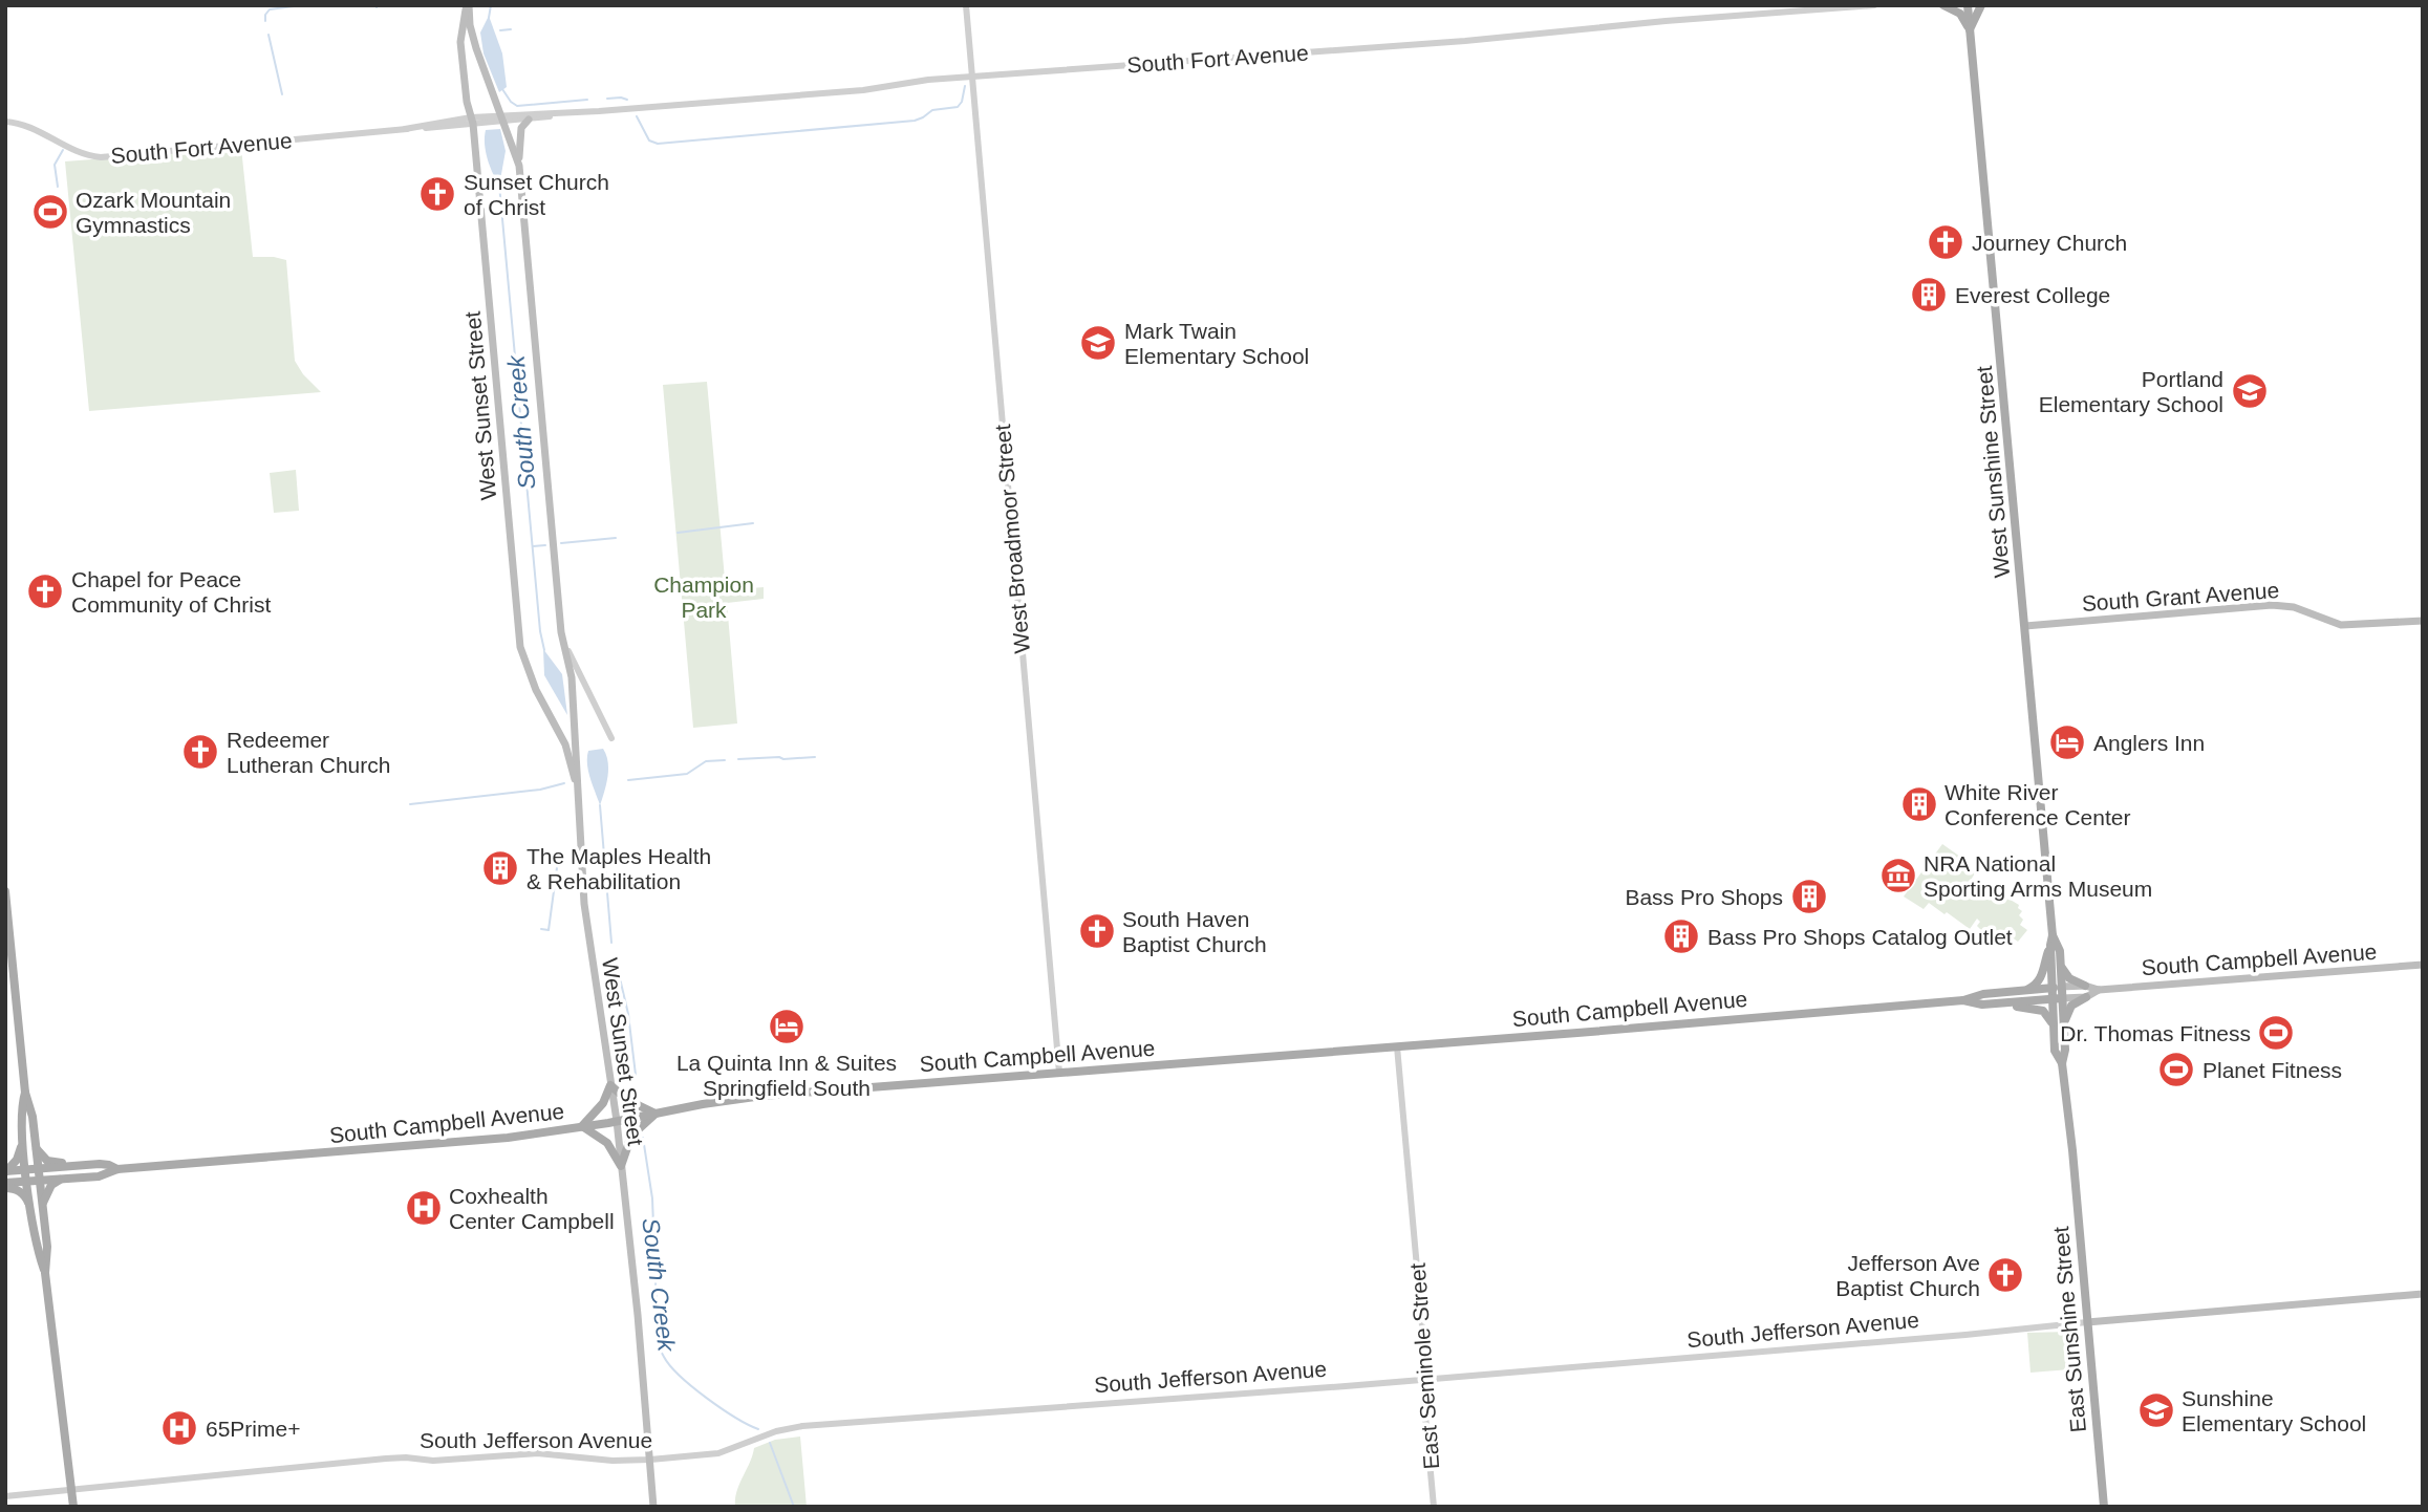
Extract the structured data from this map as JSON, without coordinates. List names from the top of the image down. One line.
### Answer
{"streets":{"main road":["West Sunset Street","West Sunshine Street","South Grant Avenue","South Campbell Avenue","South Jefferson Avenue","East Sunshine Street"],"street":["South Fort Avenue","West Broadmoor Street","East Seminole Street"]},"crossings":[["South Fort Avenue","West Sunset Street"],["South Fort Avenue","West Broadmoor Street"],["West Sunset Street","South Campbell Avenue"],["West Sunset Street","South Jefferson Avenue"],["West Sunshine Street","South Grant Avenue"],["West Sunshine Street","South Campbell Avenue"],["West Sunshine Street","East Sunshine Street"],["West Broadmoor Street","South Campbell Avenue"],["South Campbell Avenue","East Seminole Street"],["South Jefferson Avenue","East Sunshine Street"],["South Jefferson Avenue","East Seminole Street"]],"water":["South Creek"],"parks":["Champion Park"],"places":{"church":["Sunset Church of Christ","Journey Church","Chapel for Peace Community of Christ","Redeemer Lutheran Church","South Haven Baptist Church","Jefferson Ave Baptist Church"],"sports":["Ozark Mountain Gymnastics","Dr. Thomas Fitness","Planet Fitness"],"building":["Everest College","White River Conference Center","The Maples Health & Rehabilitation","Bass Pro Shops","Bass Pro Shops Catalog Outlet"],"school or university":["Mark Twain Elementary School","Portland Elementary School","Sunshine Elementary School"],"hotel":["Anglers Inn","La Quinta Inn & Suites Springfield South"],"museum":["NRA National Sporting Arms Museum"],"hospital":["Coxhealth Center Campbell","65Prime+"]}}
